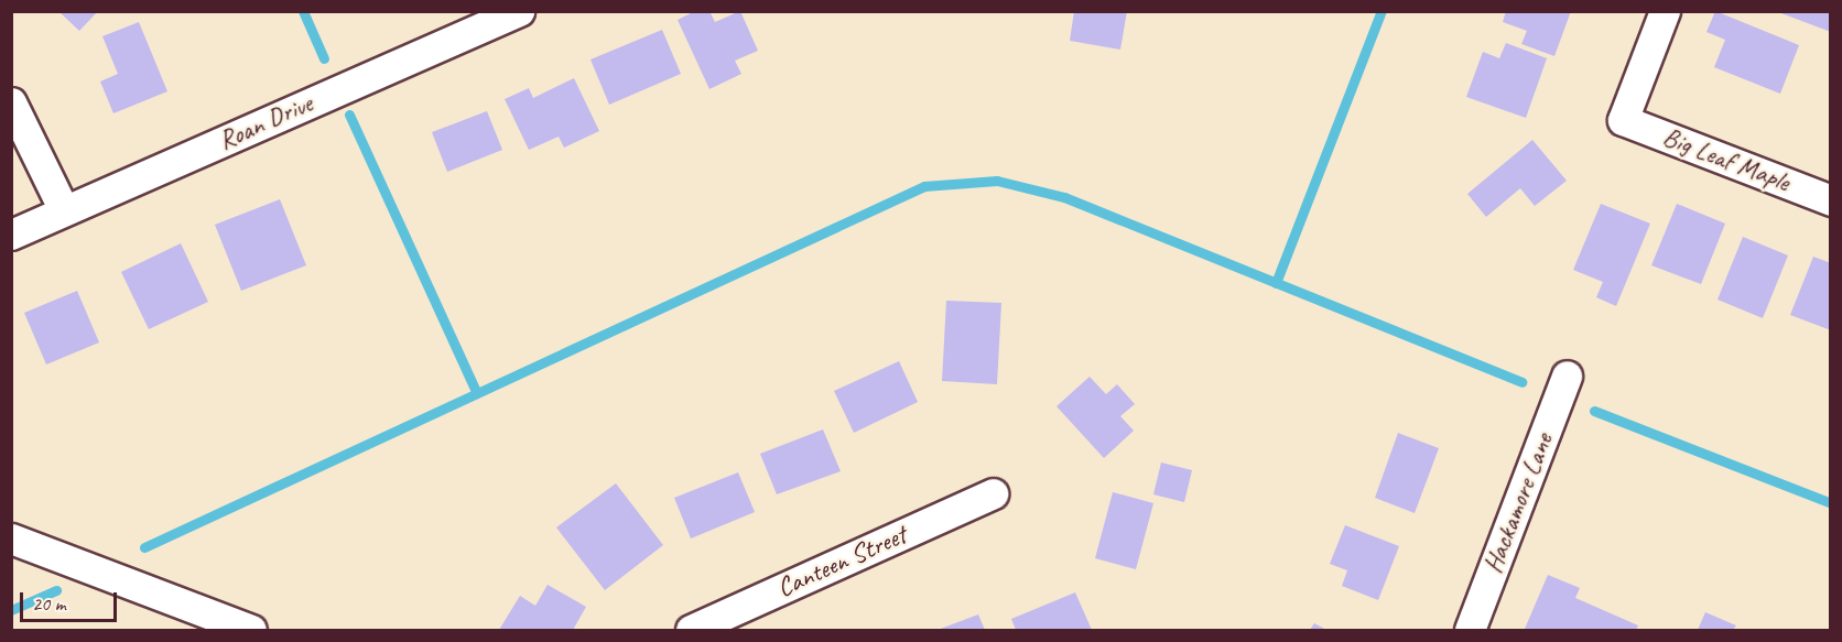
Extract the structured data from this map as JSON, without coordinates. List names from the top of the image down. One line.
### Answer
{"streets":{"street":["Roan Drive","Big Leaf Maple","Hackamore Lane","Canteen Street"]},"scale_bar":"20 m"}
